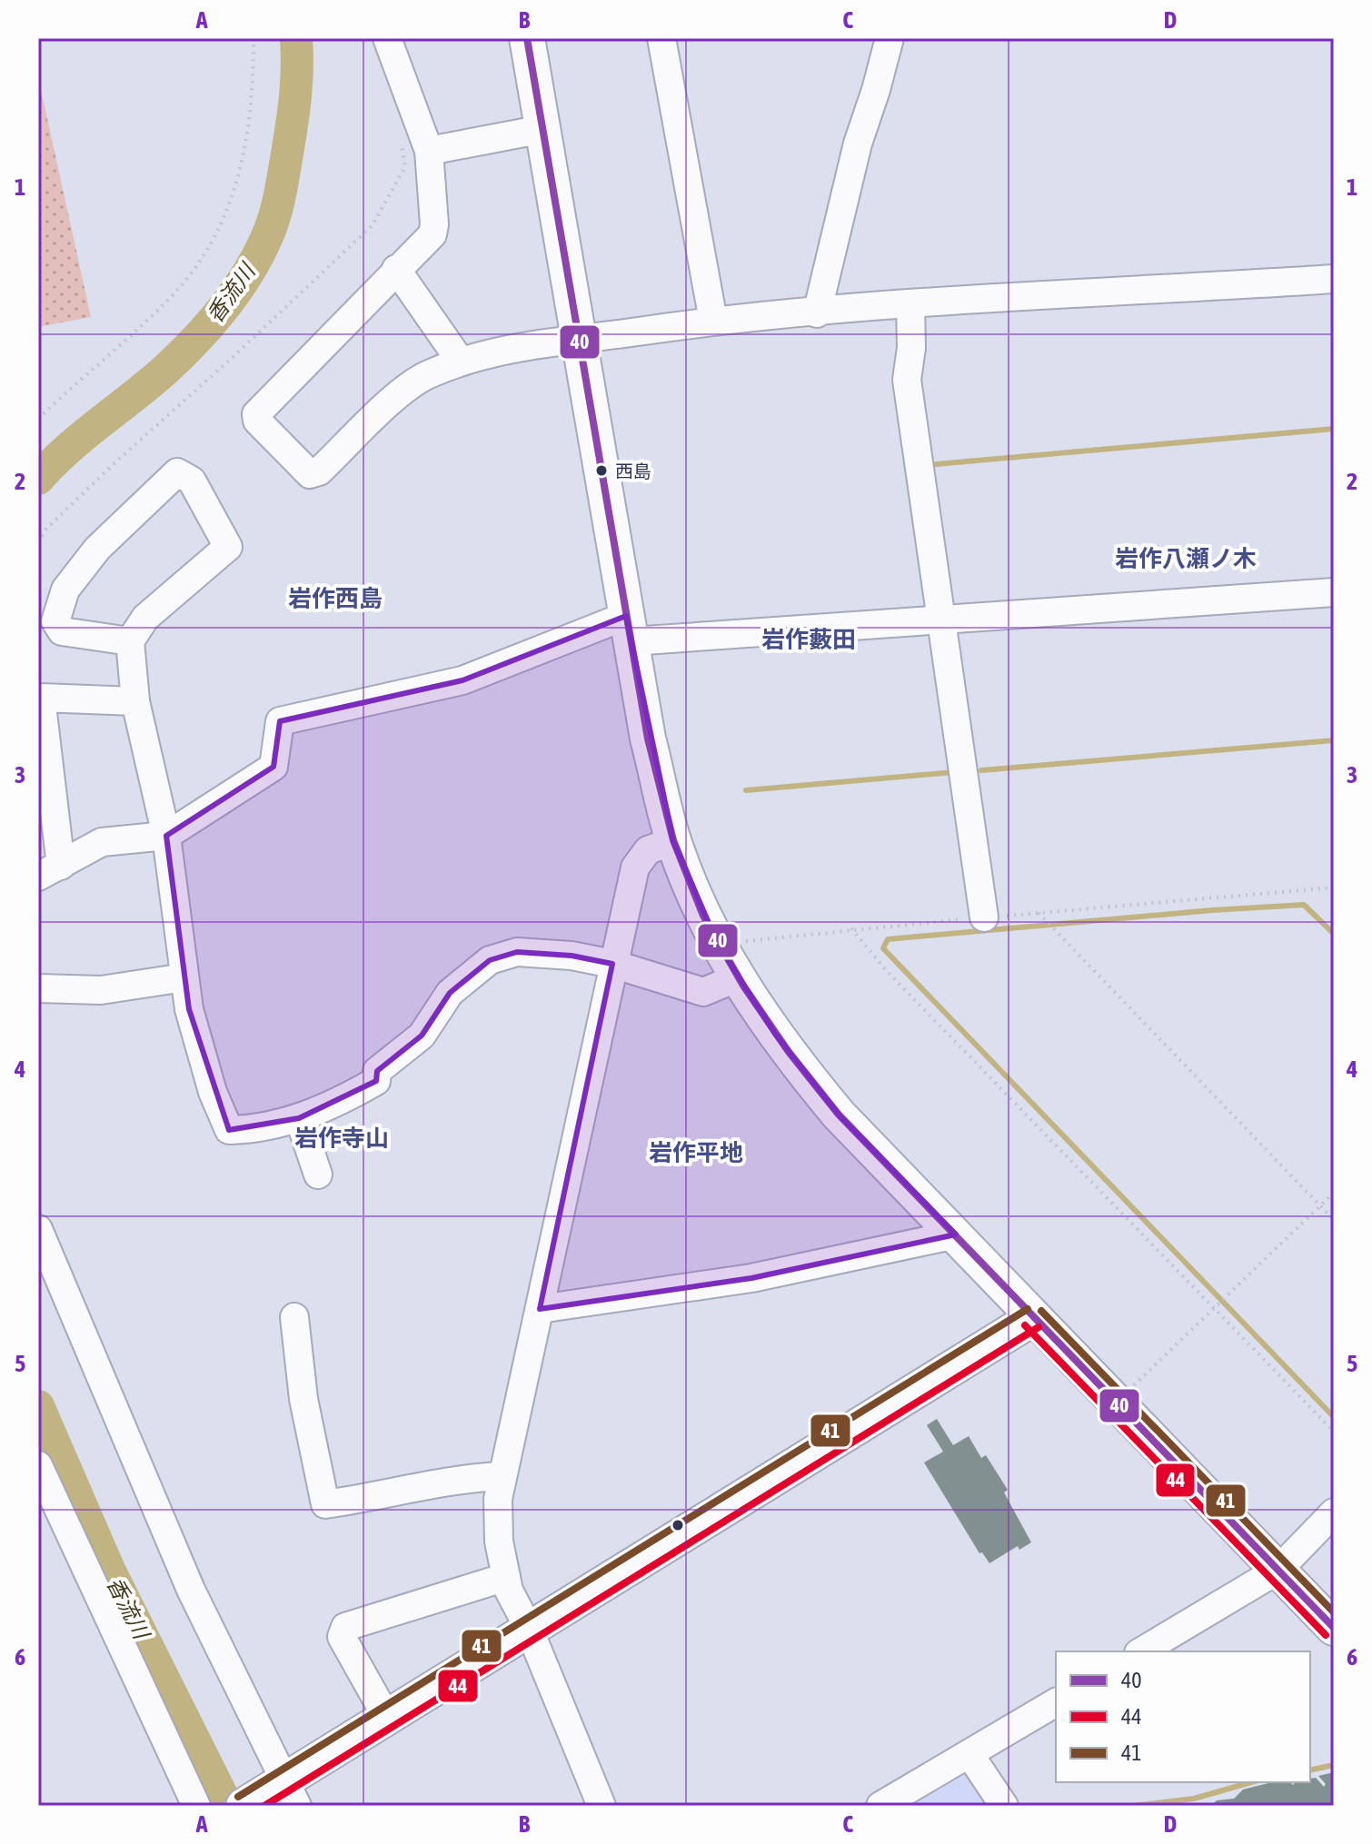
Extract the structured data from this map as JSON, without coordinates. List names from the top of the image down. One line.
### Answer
{"districts":["岩作八瀬ノ木","岩作西島","岩作藪田","岩作寺山","岩作平地"],"water":["香流川"],"places":["西島"],"lines":["transit line 40","transit line 41","transit line 44"],"legend":["40","44","41"],"grid":{"columns":["A","B","C","D"],"rows":["1","2","3","4","5","6"]}}
